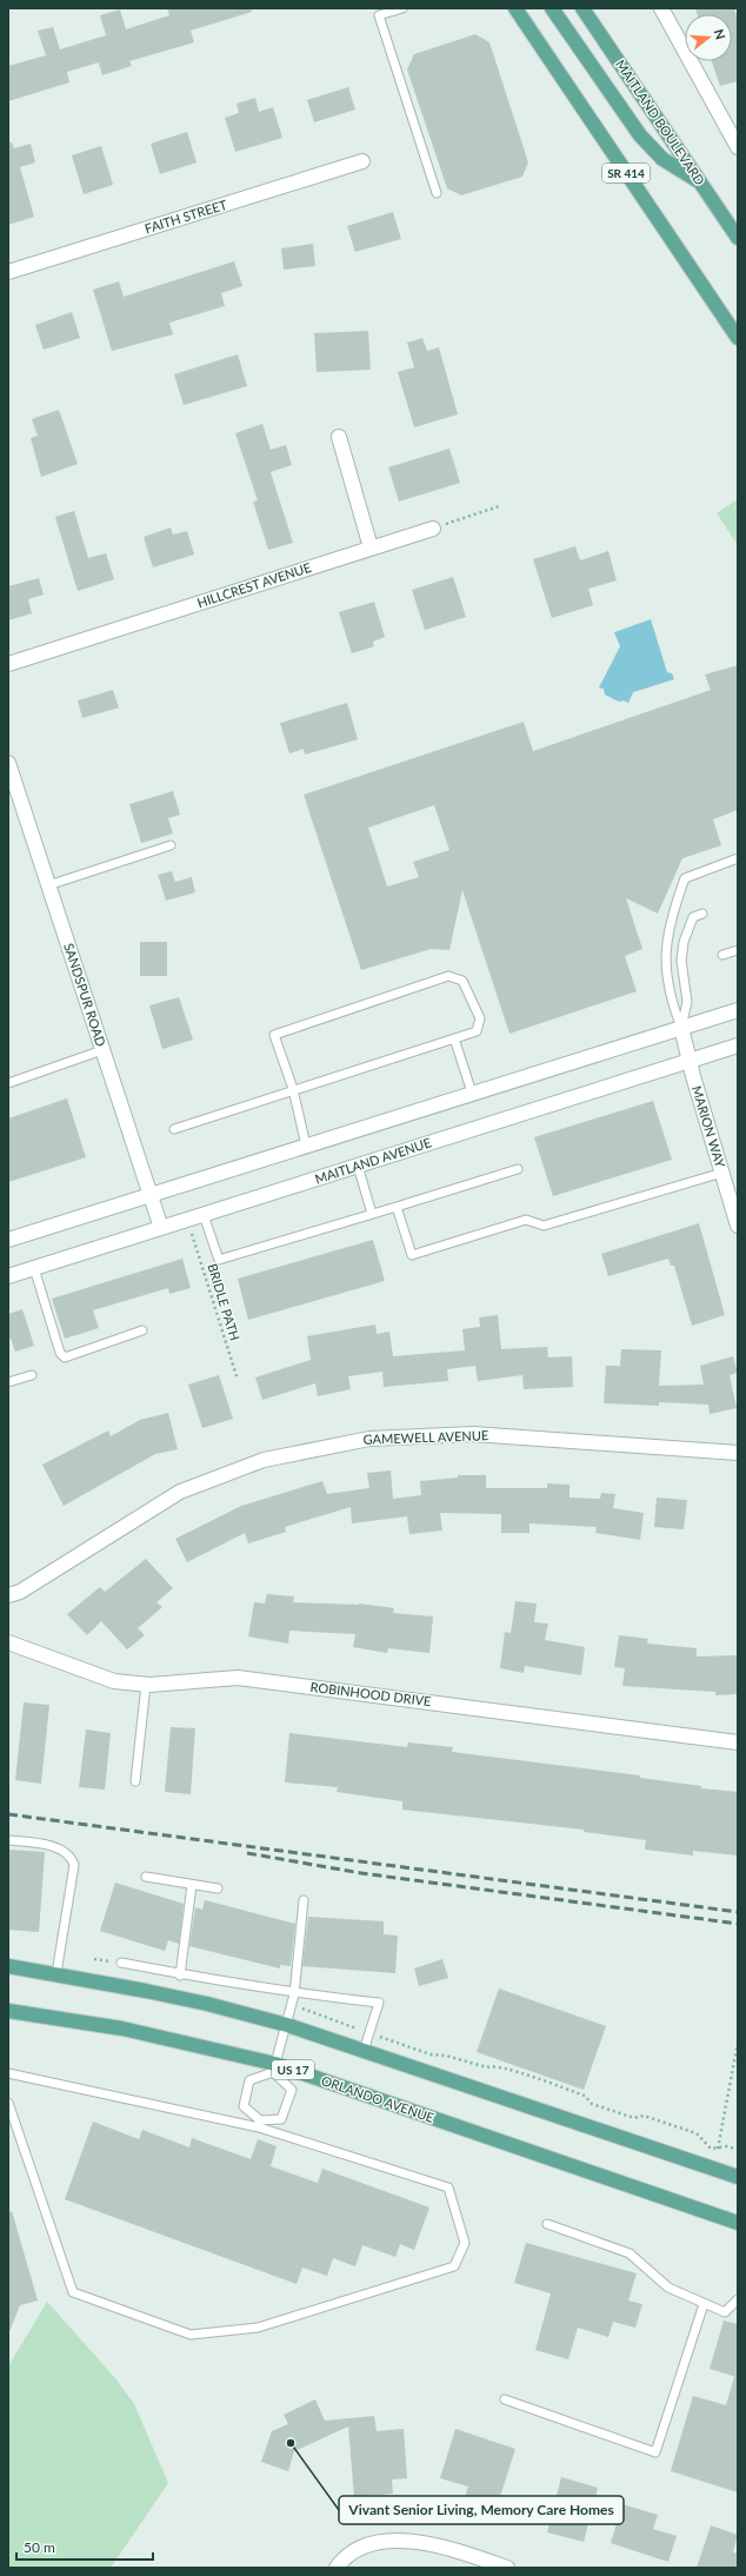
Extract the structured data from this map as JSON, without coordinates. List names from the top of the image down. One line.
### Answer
{"streets":{"main road":["MAITLAND BOULEVARD","SR 414","US 17","ORLANDO AVENUE"],"street":["FAITH STREET","HILLCREST AVENUE","SANDSPUR ROAD","MARION WAY","MAITLAND AVENUE","GAMEWELL AVENUE","ROBINHOOD DRIVE"],"path":["BRIDLE PATH"]},"crossings":[["SANDSPUR ROAD","MAITLAND AVENUE"],["MARION WAY","MAITLAND AVENUE"]],"places":["Vivant Senior Living, Memory Care Homes"],"scale_bar":"50 m","north":"right"}
